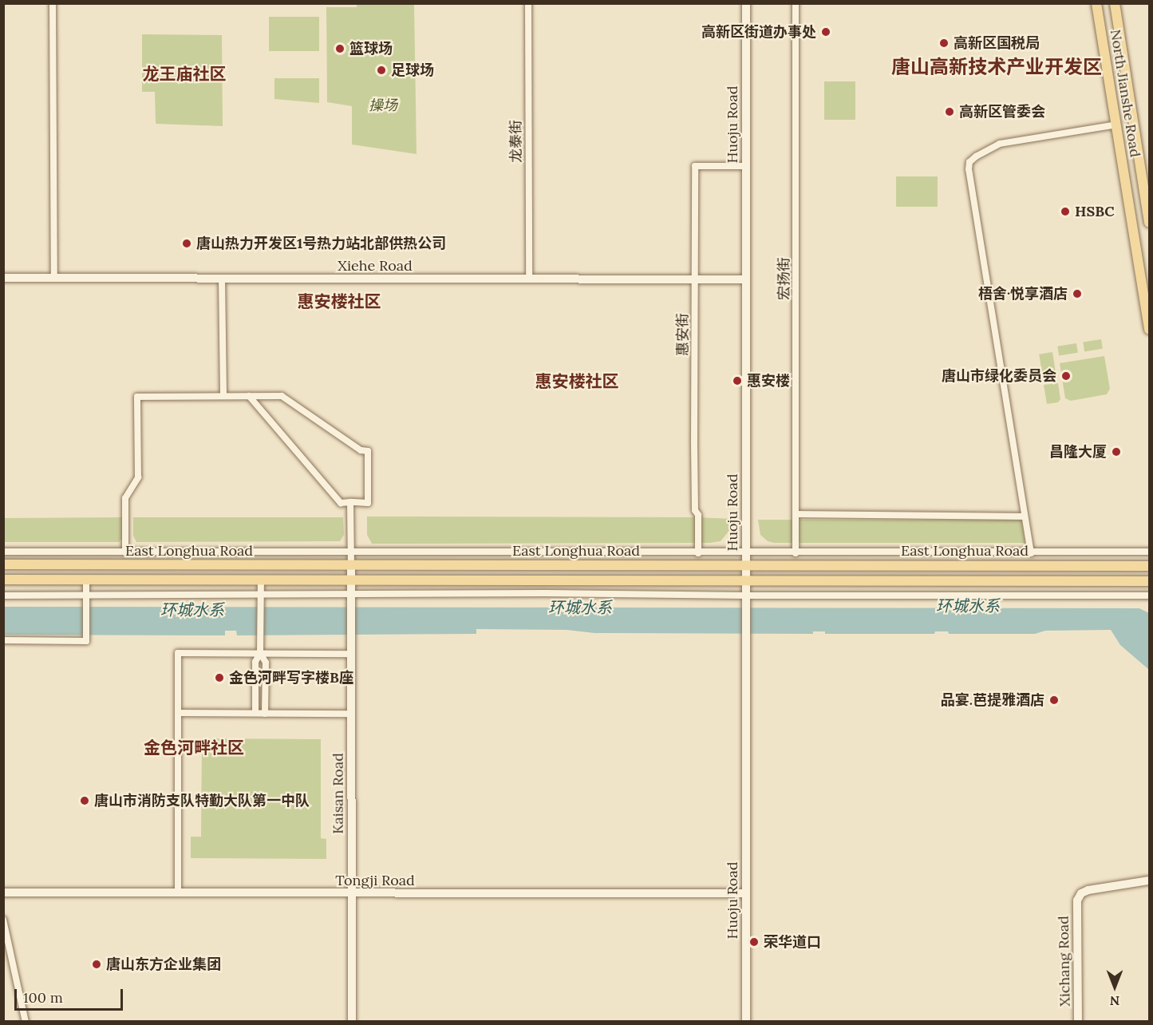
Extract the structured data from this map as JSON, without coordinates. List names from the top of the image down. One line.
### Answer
{"streets":{"main road":["North Jianshe Road","East Longhua Road"],"street":["Huoju Road","龙泰街","Xiehe Road","宏扬街","惠安街","Kaisan Road","Tongji Road","Xichang Road"]},"crossings":[["Huoju Road","Xiehe Road"],["Huoju Road","惠安街"],["Huoju Road","East Longhua Road"],["Huoju Road","Tongji Road"],["龙泰街","Xiehe Road"],["Xiehe Road","惠安街"],["East Longhua Road","Kaisan Road"],["Kaisan Road","Tongji Road"]],"districts":["唐山高新技术产业开发区","龙王庙社区","惠安楼社区","惠安楼社区","金色河畔社区"],"water":["环城水系"],"parks":["操场"],"places":["高新区街道办事处","高新区国税局","篮球场","足球场","高新区管委会","HSBC","唐山热力开发区1号热力站北部供热公司","梧舍·悦享酒店","唐山市绿化委员会","惠安楼","昌隆大厦","金色河畔写字楼B座","品宴.芭提雅酒店","唐山市消防支队特勤大队第一中队","荣华道口","唐山东方企业集团"],"scale_bar":"100 m","north":"bottom"}
